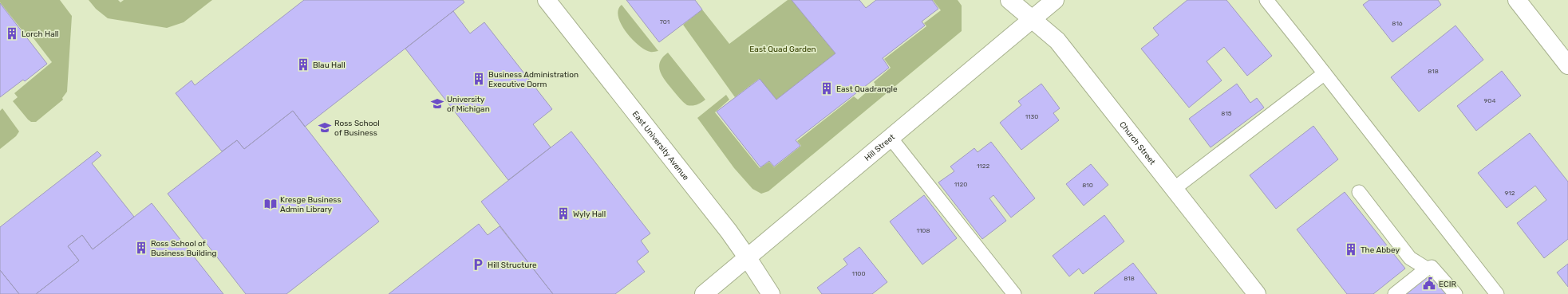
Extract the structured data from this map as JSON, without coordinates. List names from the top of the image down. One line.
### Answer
{"streets":{"street":["Church Street","East University Avenue","Hill Street"]},"crossings":[["Church Street","Hill Street"],["East University Avenue","Hill Street"]],"parks":["East Quad Garden"],"places":{"building":["Lorch Hall","Blau Hall","Business Administration Executive Dorm","East Quadrangle","Wyly Hall","Ross School of Business Building","The Abbey"],"school or university":["University of Michigan","Ross School of Business"],"library":["Kresge Business Admin Library"],"parking":["Hill Structure"],"public building":["ECIR"]},"house_numbers":["701","816","818","904","815","1130","1122","1120","810","912","1108","1100","818"]}
